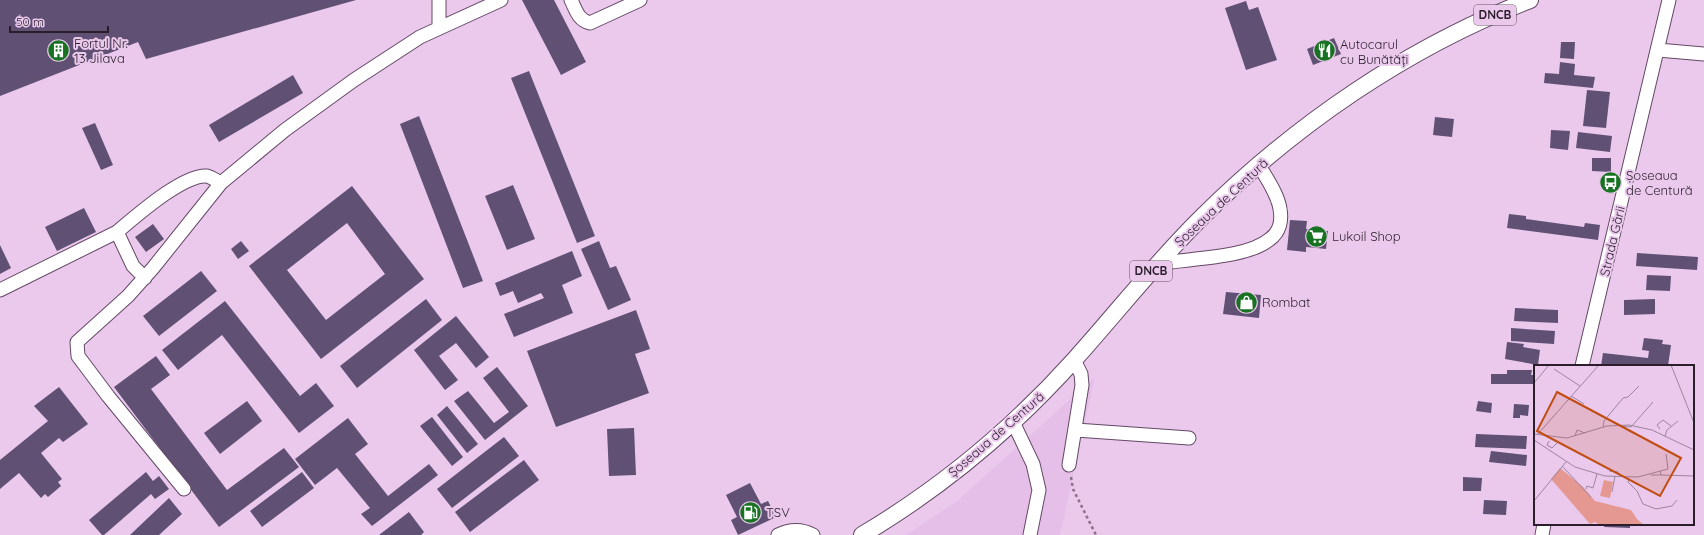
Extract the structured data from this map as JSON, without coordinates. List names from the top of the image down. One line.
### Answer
{"streets":{"main road":["DNCB","Șoseaua de Centură"],"street":["Strada Gării"]},"places":{"building":["Fortul Nr. 13 Jilava"],"restaurant":["Autocarul cu Bunătăți"],"bus stop":["Șoseaua de Centură"],"supermarket":["Lukoil Shop"],"shop":["Rombat"],"fuel station":["TSV"]},"scale_bar":"50 m"}
